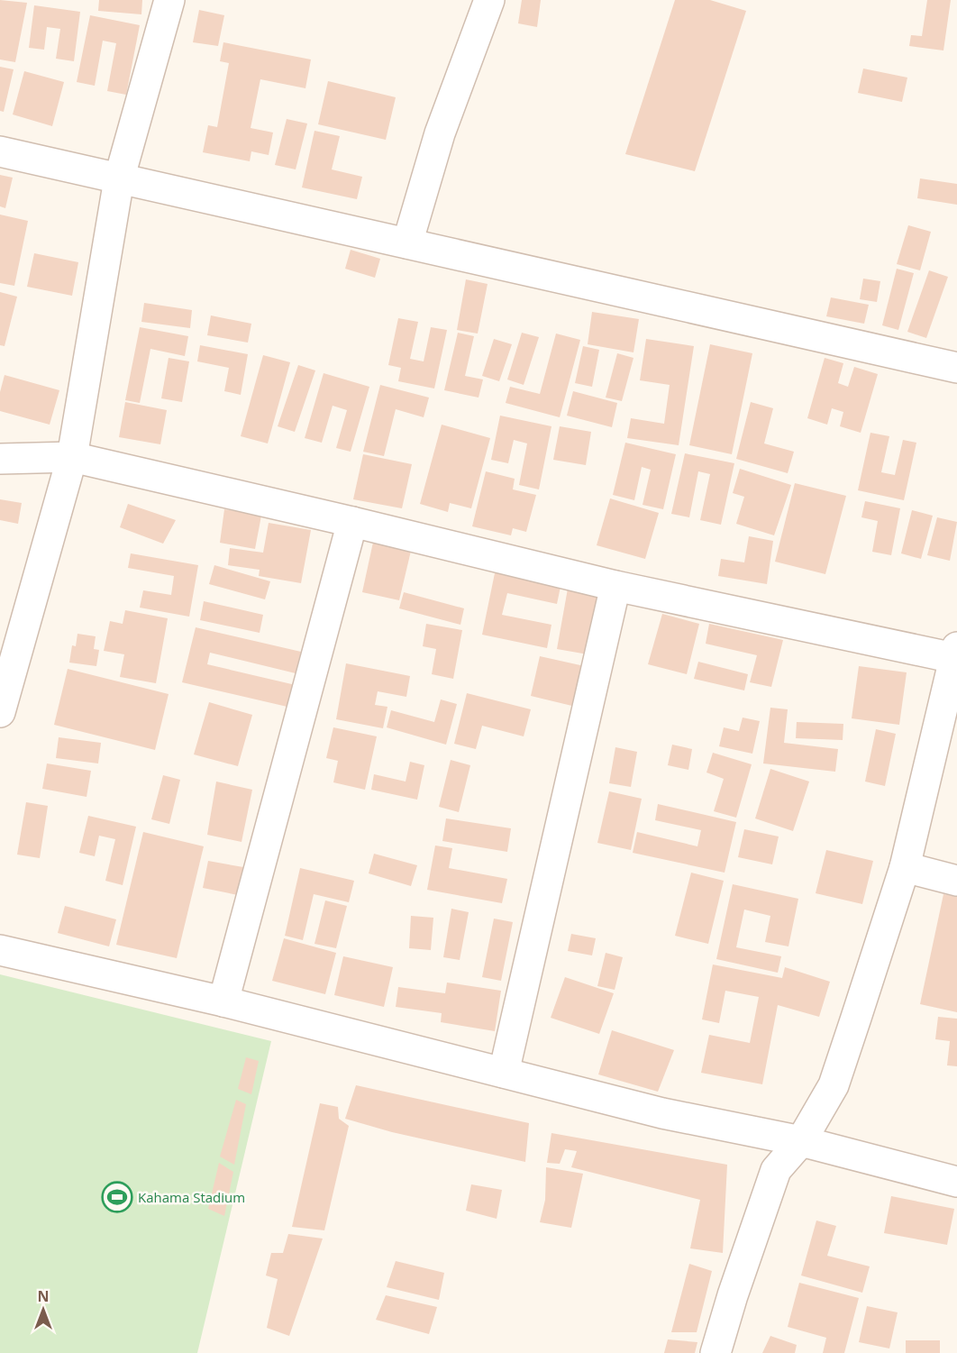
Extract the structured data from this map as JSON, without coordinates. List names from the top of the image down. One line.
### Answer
{"places":{"sports":["Kahama Stadium"]},"north":"top"}
